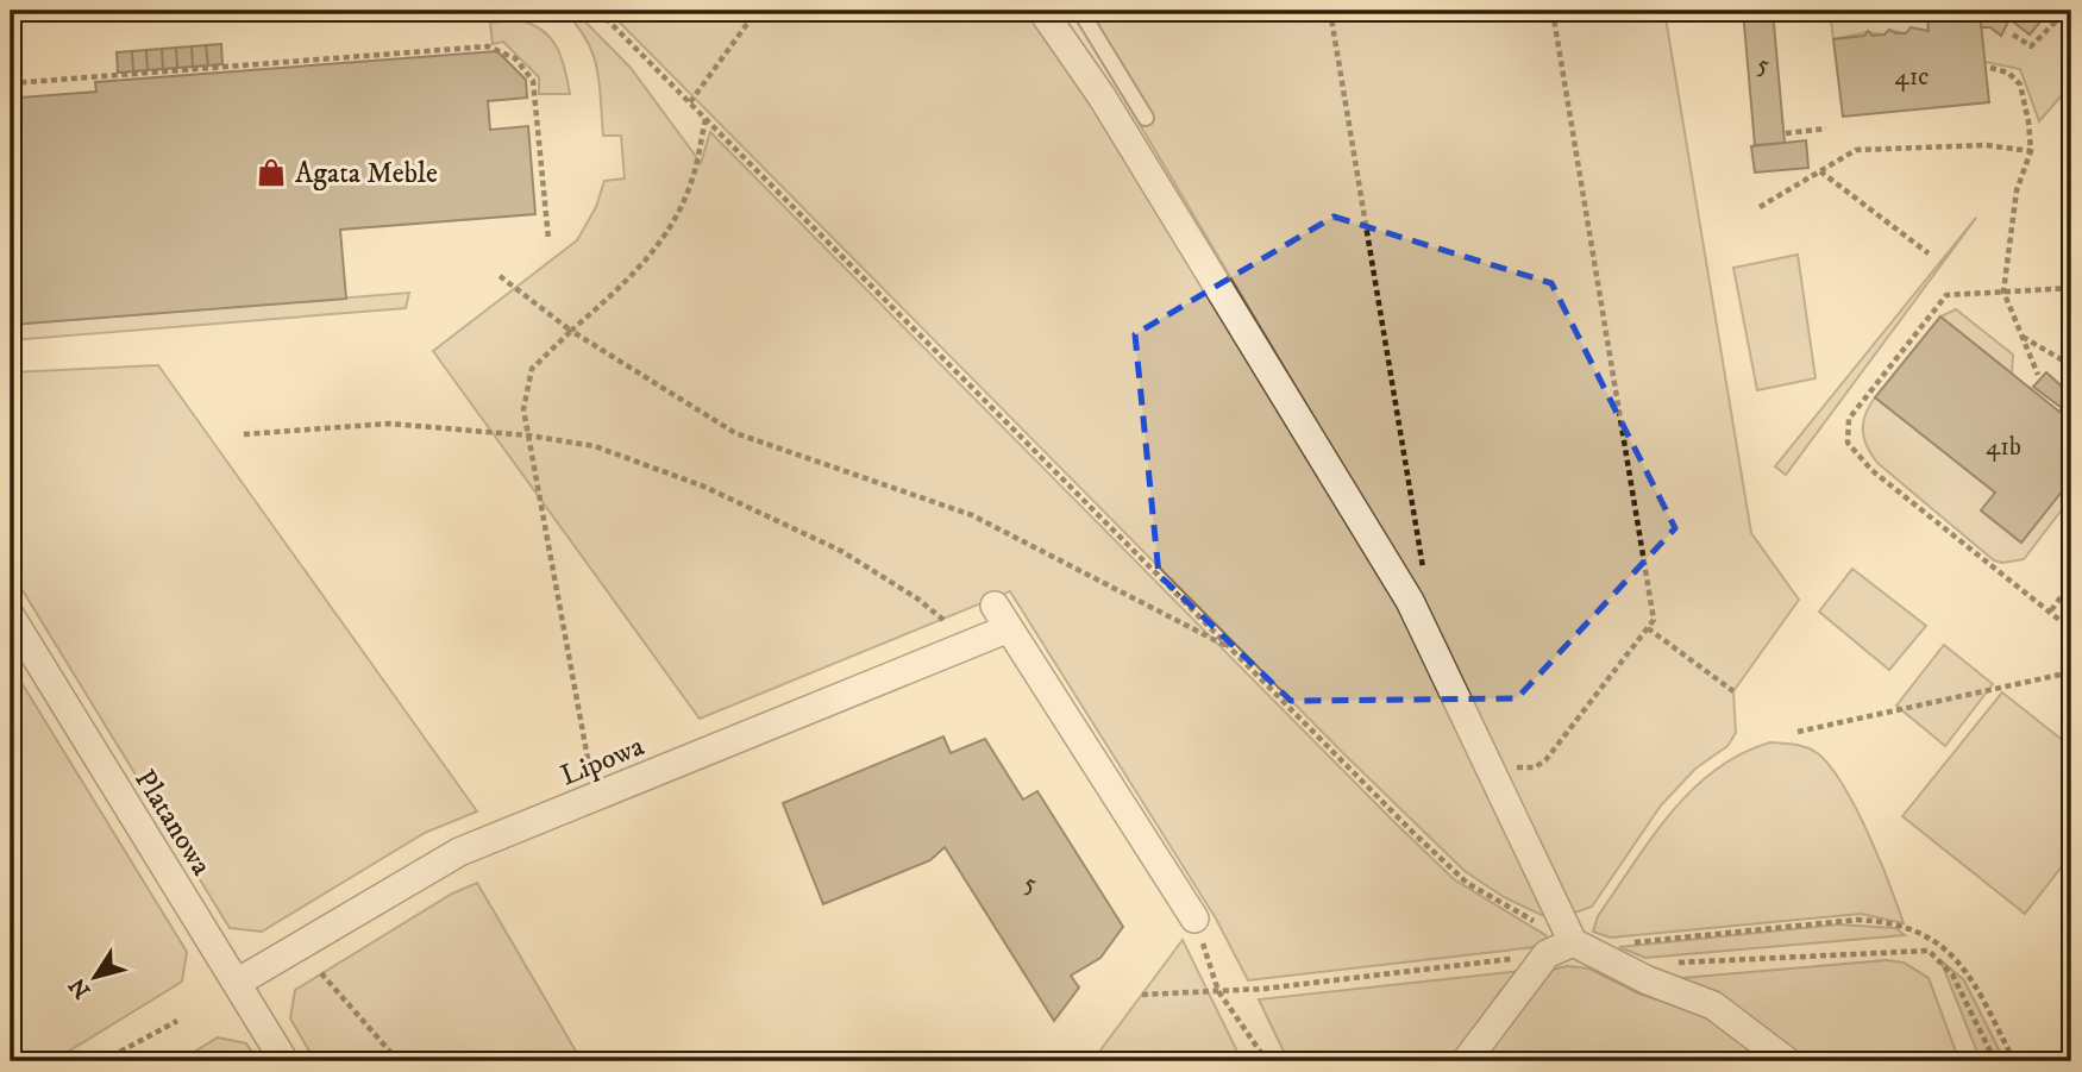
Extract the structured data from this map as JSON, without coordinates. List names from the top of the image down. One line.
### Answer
{"streets":{"street":["Lipowa","Platanowa"]},"crossings":[["Lipowa","Platanowa"]],"places":{"shop":["Agata Meble"]},"house_numbers":["5","41c","41b","5"],"north":"bottom left"}
